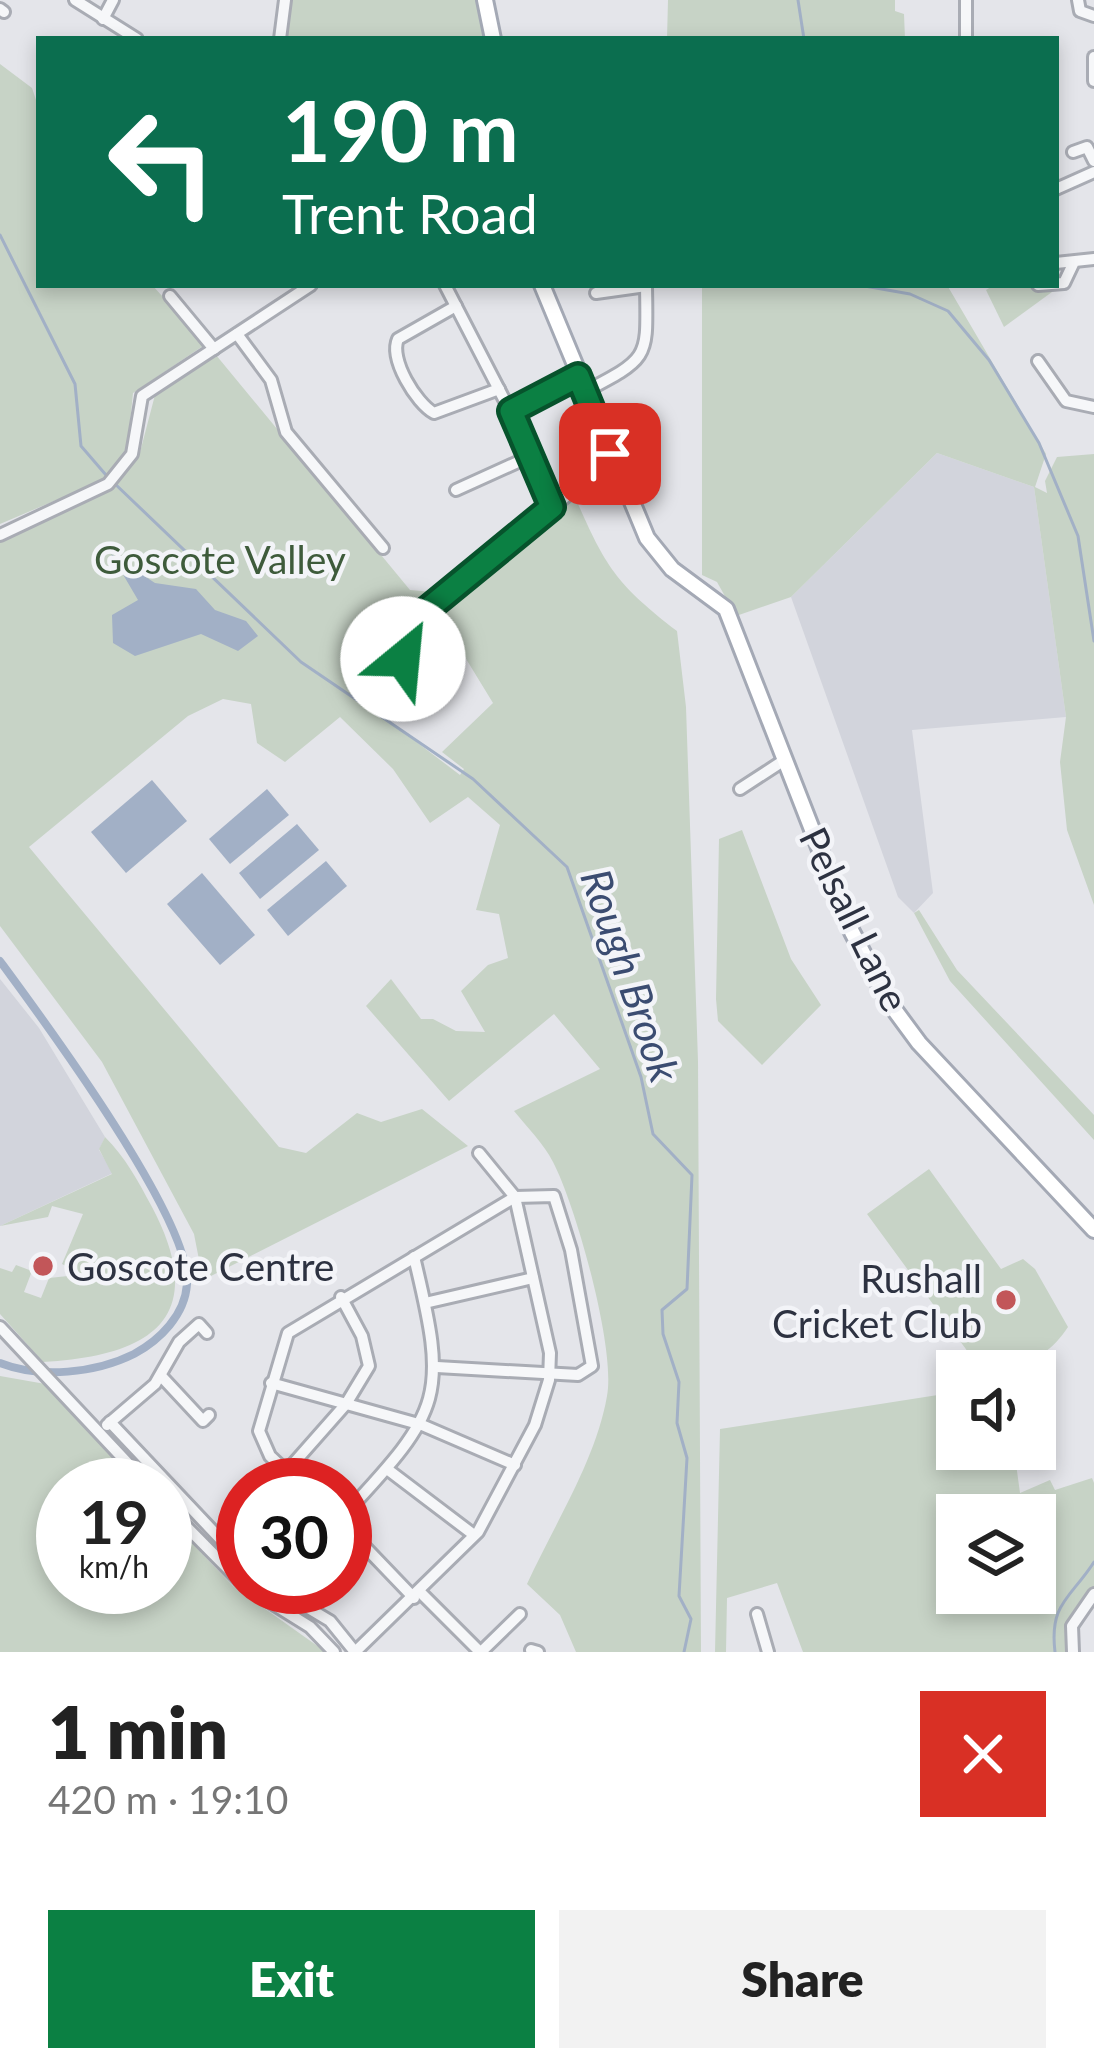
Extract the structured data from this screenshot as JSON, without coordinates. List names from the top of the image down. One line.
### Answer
{"streets":{"main road":["Pelsall Lane"]},"water":["Rough Brook"],"parks":["Goscote Valley"],"places":["Goscote Centre","Rushall Cricket Club"],"page":{"turn":["190 m","Trent Road"],"speed":"19 km/h","limit":"30","heading":["1 min","420 m · 19:10"],"buttons":["Exit","Share"]}}
